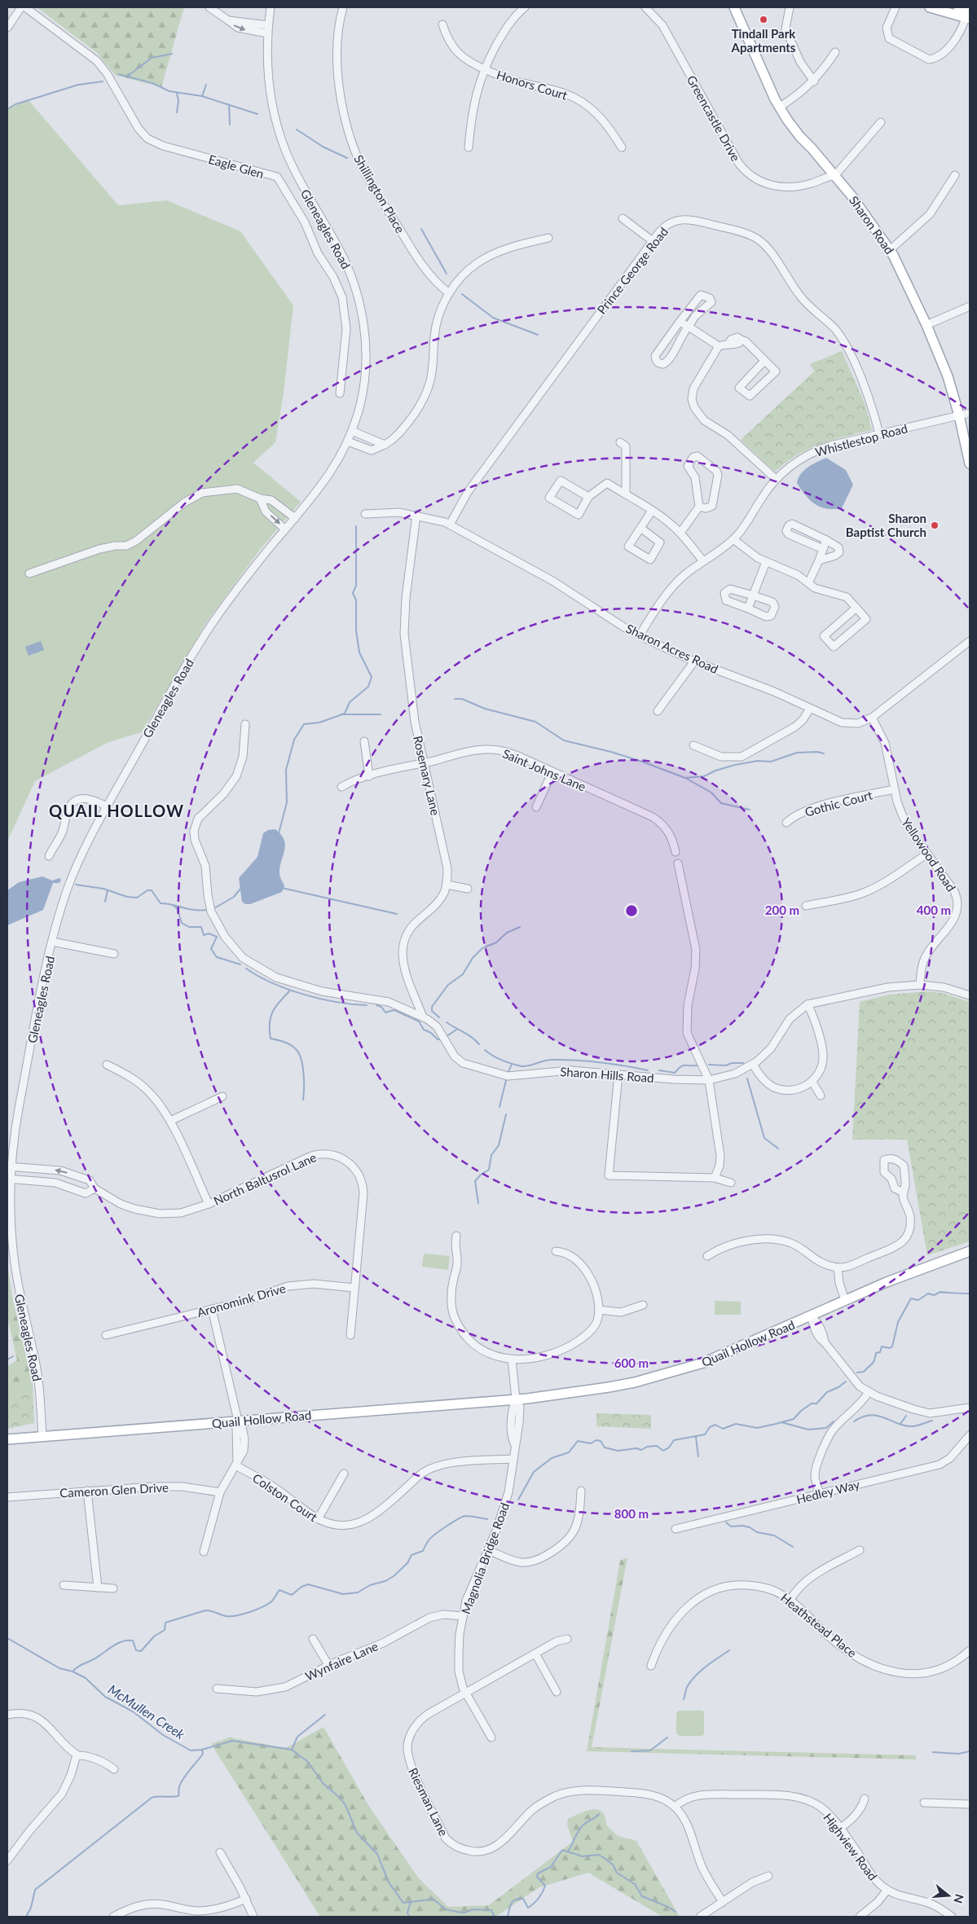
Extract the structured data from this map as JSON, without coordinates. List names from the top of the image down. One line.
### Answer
{"streets":{"main road":["Sharon Road","Quail Hollow Road"],"street":["Honors Court","Greencastle Drive","Eagle Glen","Shillington Place","Gleneagles Road","Prince George Road","Whistlestop Road","Sharon Acres Road","Saint Johns Lane","Rosemary Lane","Gothic Court","Yellowood Road","Sharon Hills Road","North Baltusrol Lane","Aronomink Drive","Cameron Glen Drive","Hedley Way","Colston Court","Magnolia Bridge Road","Heathstead Place","Wynfaire Lane","Riesman Lane","Highview Road"]},"crossings":[["Greencastle Drive","Sharon Road"],["Sharon Road","Whistlestop Road"],["Gleneagles Road","North Baltusrol Lane"],["Gleneagles Road","Quail Hollow Road"],["Prince George Road","Whistlestop Road"],["Prince George Road","Sharon Acres Road"],["Whistlestop Road","Sharon Acres Road"],["Sharon Acres Road","Rosemary Lane"],["Sharon Acres Road","Yellowood Road"],["Saint Johns Lane","Rosemary Lane"],["Rosemary Lane","Sharon Hills Road"],["Gothic Court","Yellowood Road"],["Yellowood Road","Sharon Hills Road"],["North Baltusrol Lane","Aronomink Drive"],["Quail Hollow Road","Magnolia Bridge Road"],["Colston Court","Magnolia Bridge Road"],["Magnolia Bridge Road","Wynfaire Lane"],["Magnolia Bridge Road","Riesman Lane"],["Riesman Lane","Highview Road"]],"districts":["QUAIL HOLLOW"],"water":["McMullen Creek"],"places":["Tindall Park Apartments","Sharon Baptist Church"],"north":"right","rings":["200 m","400 m","600 m","800 m"]}
